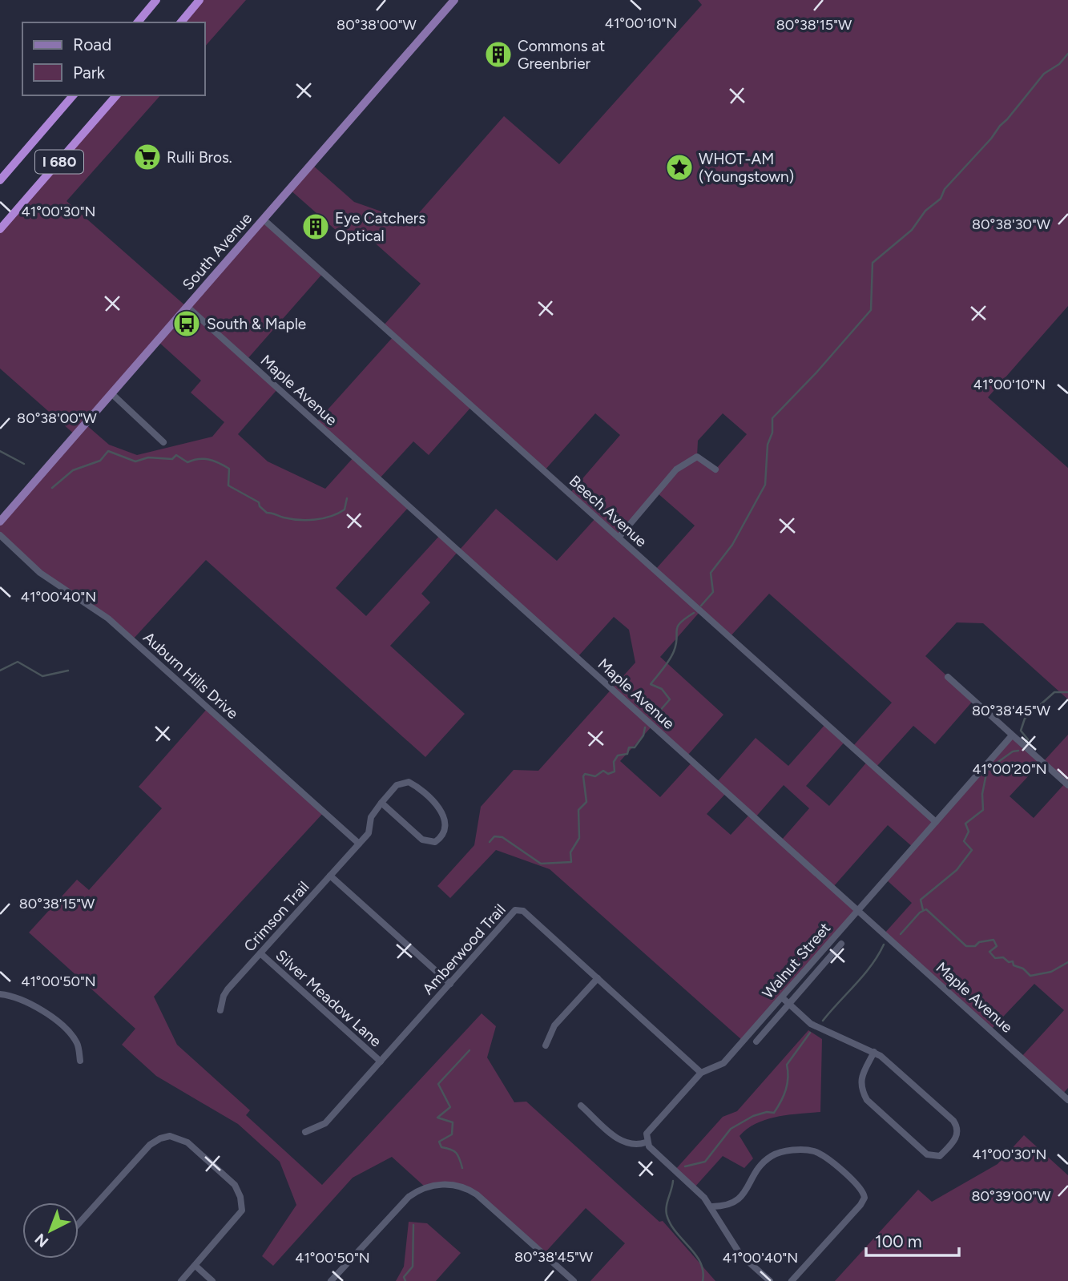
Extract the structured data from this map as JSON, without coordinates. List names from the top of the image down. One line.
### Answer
{"streets":{"highway":["I 680"],"main road":["South Avenue"],"street":["Maple Avenue","Beech Avenue","Auburn Hills Drive","Crimson Trail","Amberwood Trail","Walnut Street","Silver Meadow Lane"]},"crossings":[["South Avenue","Maple Avenue"],["South Avenue","Beech Avenue"],["Maple Avenue","Walnut Street"],["Beech Avenue","Walnut Street"],["Auburn Hills Drive","Crimson Trail"],["Crimson Trail","Silver Meadow Lane"],["Amberwood Trail","Walnut Street"],["Amberwood Trail","Silver Meadow Lane"]],"places":{"building":["Commons at Greenbrier","Eye Catchers Optical"],"supermarket":["Rulli Bros."],"place":["WHOT-AM (Youngstown)"],"bus stop":["South & Maple"]},"legend":["Road","Park"],"scale_bar":"100 m","north":"bottom left","coordinates":["41°00'10\"N","80°38'00\"W","80°38'15\"W","41°00'30\"N","80°38'30\"W","41°00'40\"N","80°38'45\"W","41°00'20\"N","41°00'50\"N","80°39'00\"W"]}
